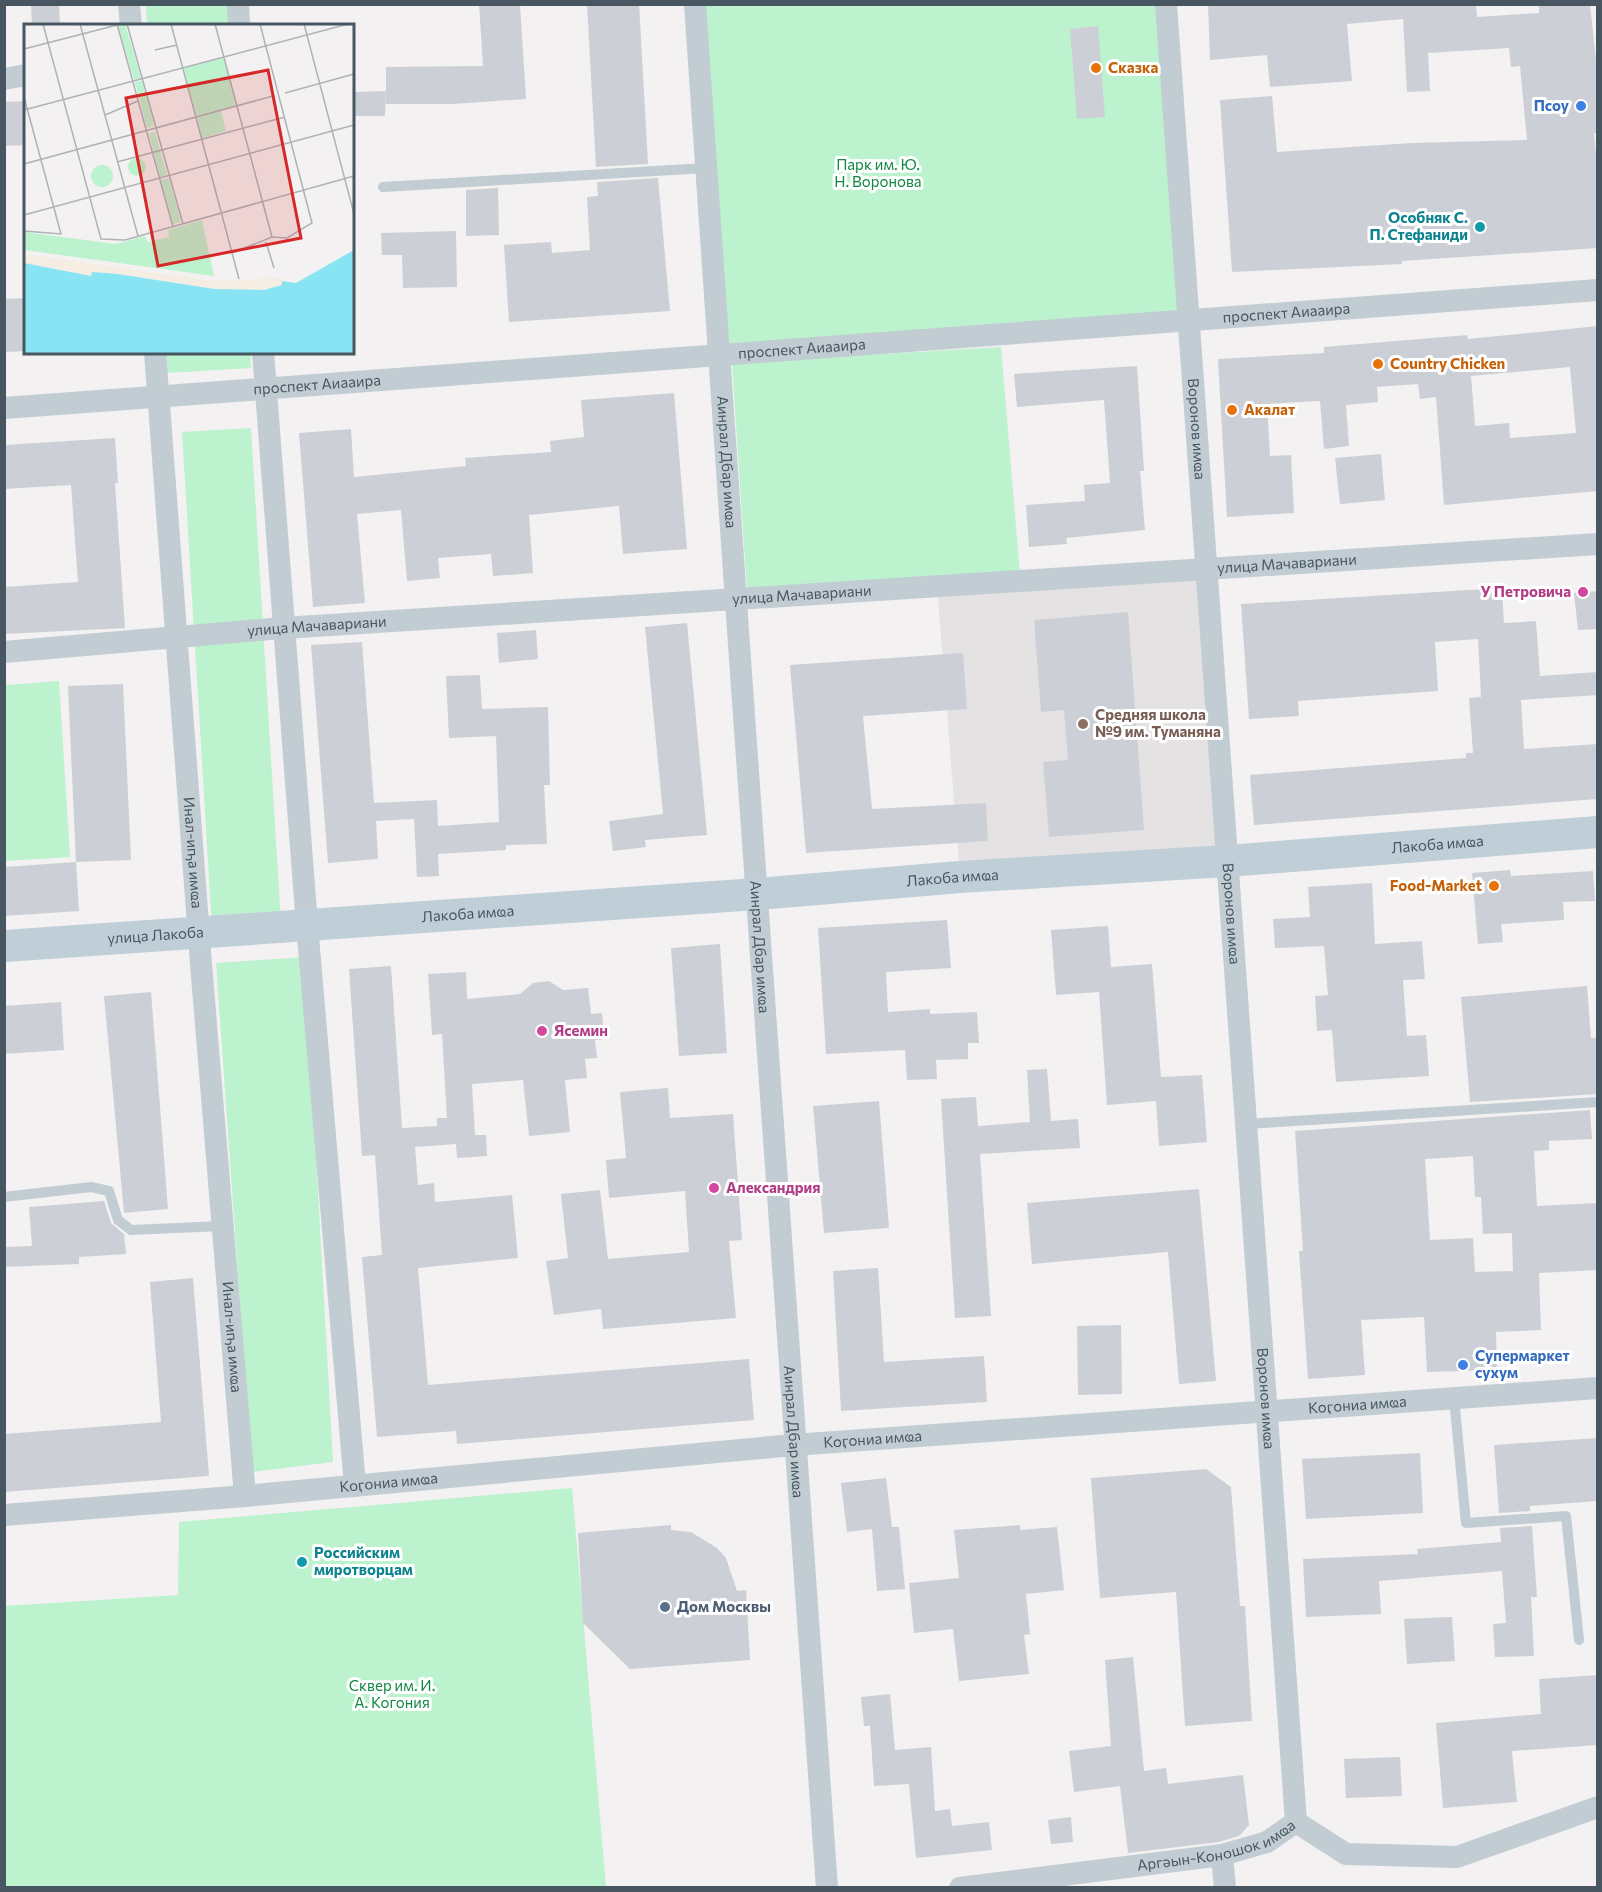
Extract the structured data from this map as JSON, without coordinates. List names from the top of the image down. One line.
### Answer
{"streets":{"main road":["Лакоба имҩа","улица Лакоба"],"street":["проспект Аиааира","Воронов имҩа","Аинрал Дбар имҩа","улица Мачавариани","Инал-иҧа имҩа","Коӷониа имҩа","Аргәын-Коношок имҩа"]},"crossings":[["проспект Аиааира","Воронов имҩа"],["проспект Аиааира","Аинрал Дбар имҩа"],["проспект Аиааира","Инал-иҧа имҩа"],["Воронов имҩа","улица Мачавариани"],["Воронов имҩа","Лакоба имҩа"],["Воронов имҩа","Коӷониа имҩа"],["Воронов имҩа","Аргәын-Коношок имҩа"],["Аинрал Дбар имҩа","улица Мачавариани"],["Аинрал Дбар имҩа","Лакоба имҩа"],["Аинрал Дбар имҩа","Коӷониа имҩа"],["улица Мачавариани","Инал-иҧа имҩа"],["Лакоба имҩа","улица Лакоба"],["Инал-иҧа имҩа","улица Лакоба"],["Инал-иҧа имҩа","Коӷониа имҩа"]],"parks":["Парк им. Ю. Н. Воронова","Сквер им. И. А. Когония"],"places":["Сказка","Псоу","Особняк С. П. Стефаниди","Country Chicken","Акалат","У Петровича","Средняя школа №9 им. Туманяна","Food-Market","Ясемин","Александрия","Супермаркет сухум","Российским миротворцам","Дом Москвы"]}
